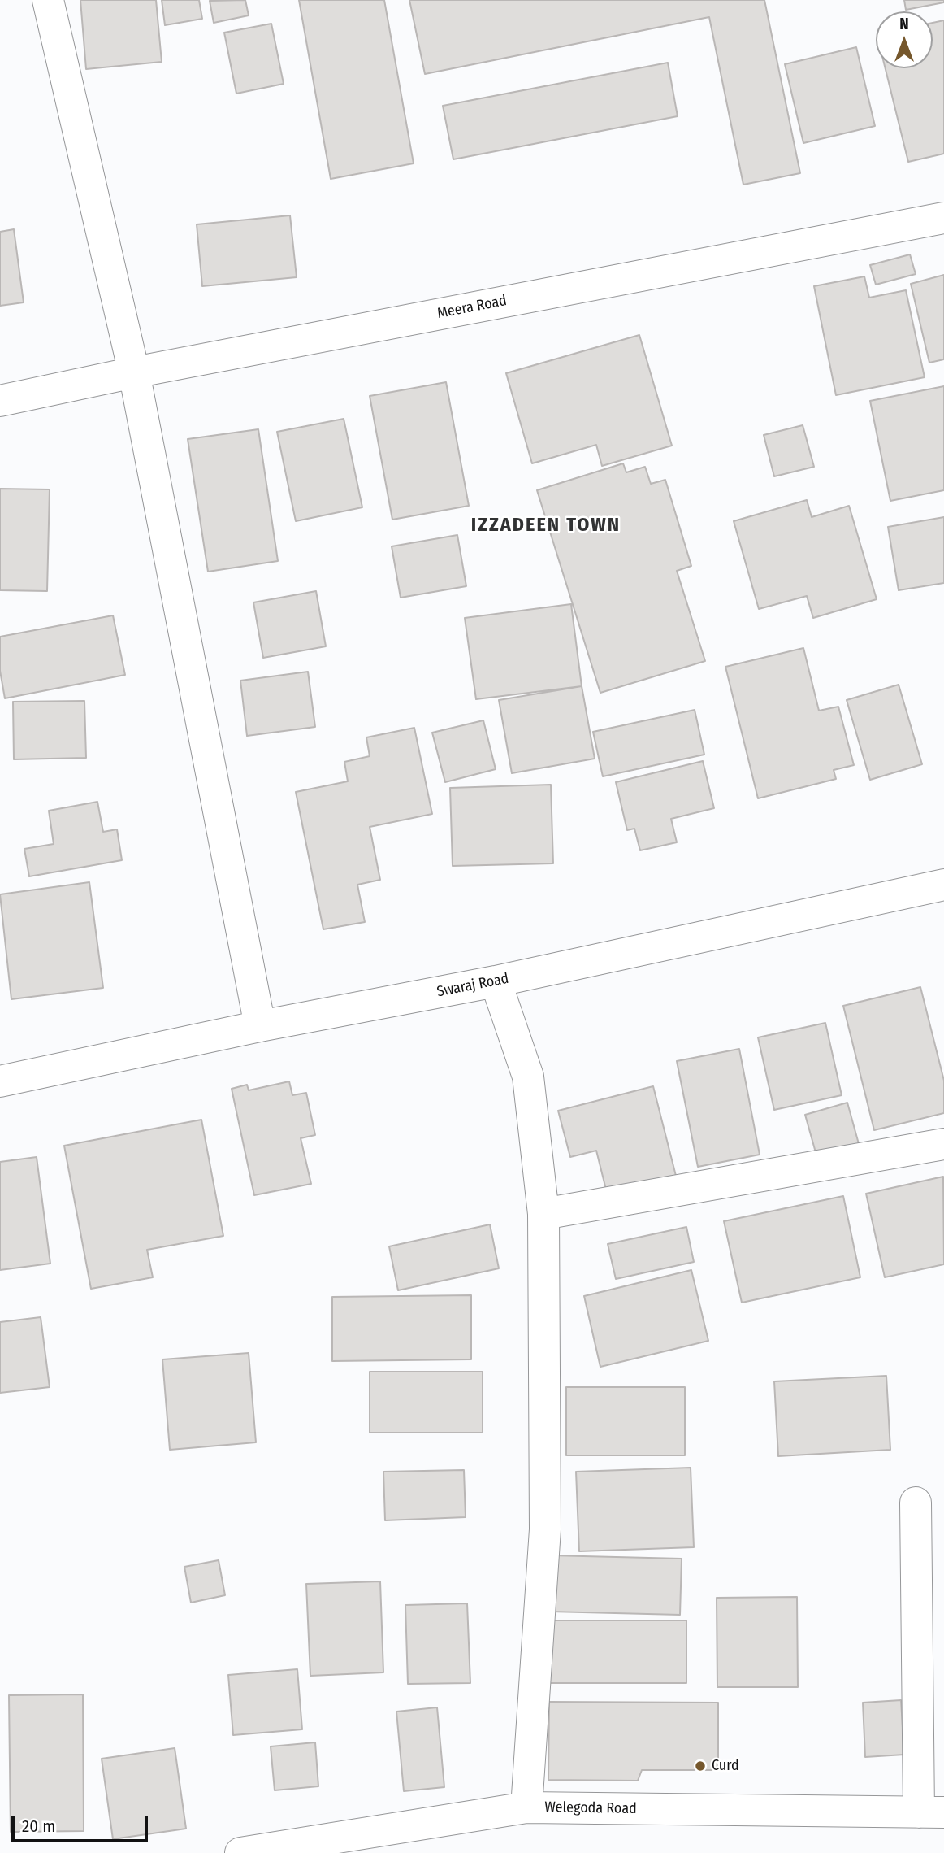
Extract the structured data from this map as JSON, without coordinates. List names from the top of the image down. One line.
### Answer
{"streets":{"street":["Meera Road","Swaraj Road","Welegoda Road"]},"districts":["IZZADEEN TOWN"],"places":["Curd"],"scale_bar":"20 m","north":"top"}
